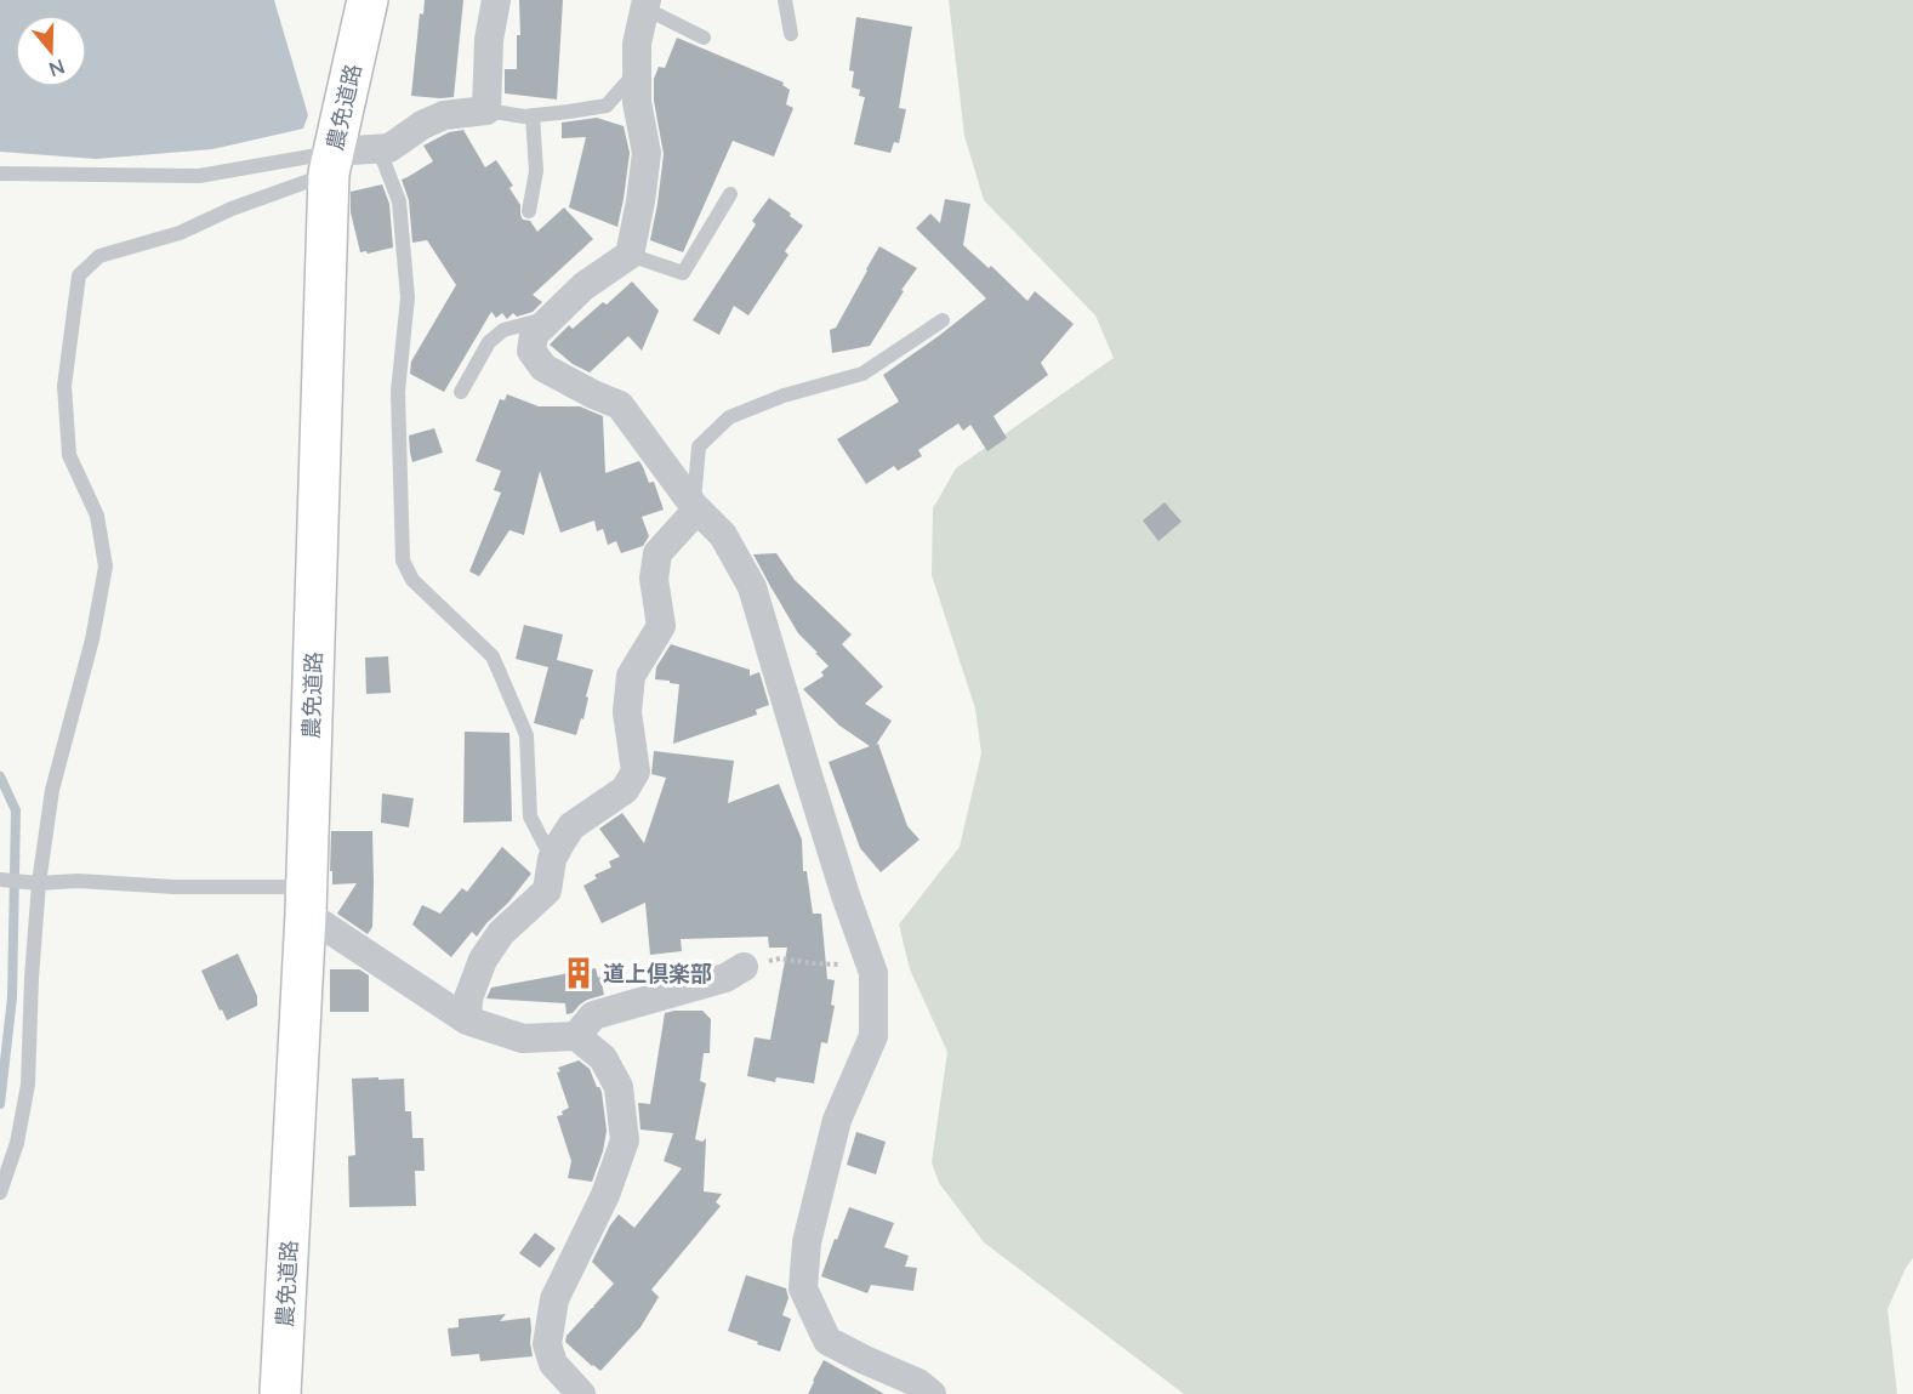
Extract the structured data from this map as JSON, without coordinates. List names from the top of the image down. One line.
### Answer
{"streets":{"street":["農免道路"]},"places":{"building":["道上倶楽部"]},"north":"bottom"}
